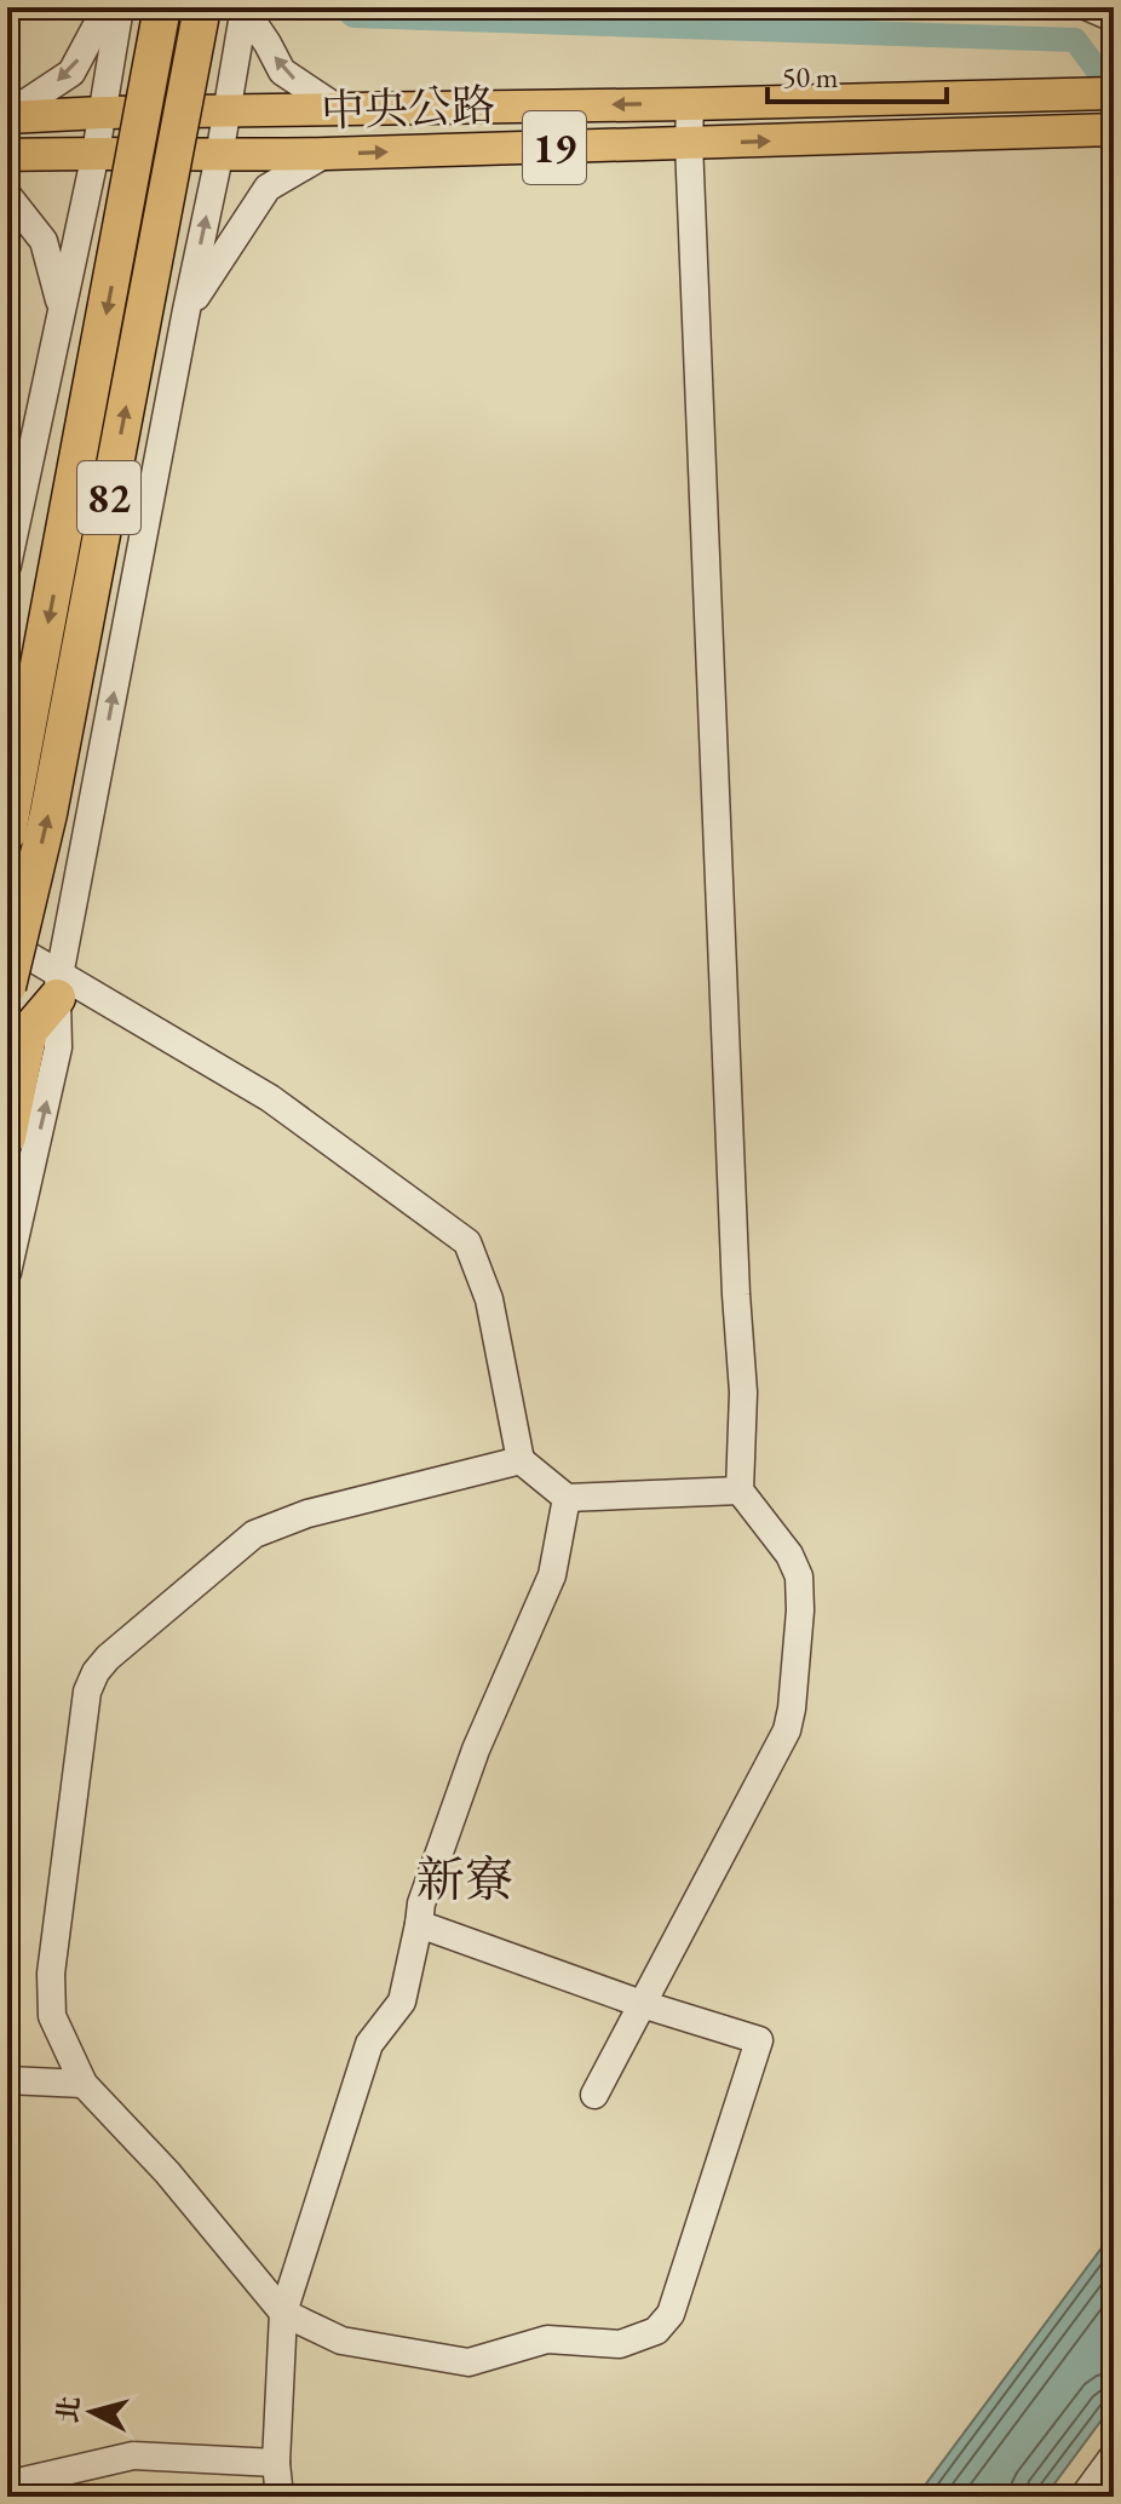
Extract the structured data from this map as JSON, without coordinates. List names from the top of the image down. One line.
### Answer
{"streets":{"highway":["82"],"main road":["中央公路","19"]},"districts":["新寮"],"scale_bar":"50 m","north":"left"}
